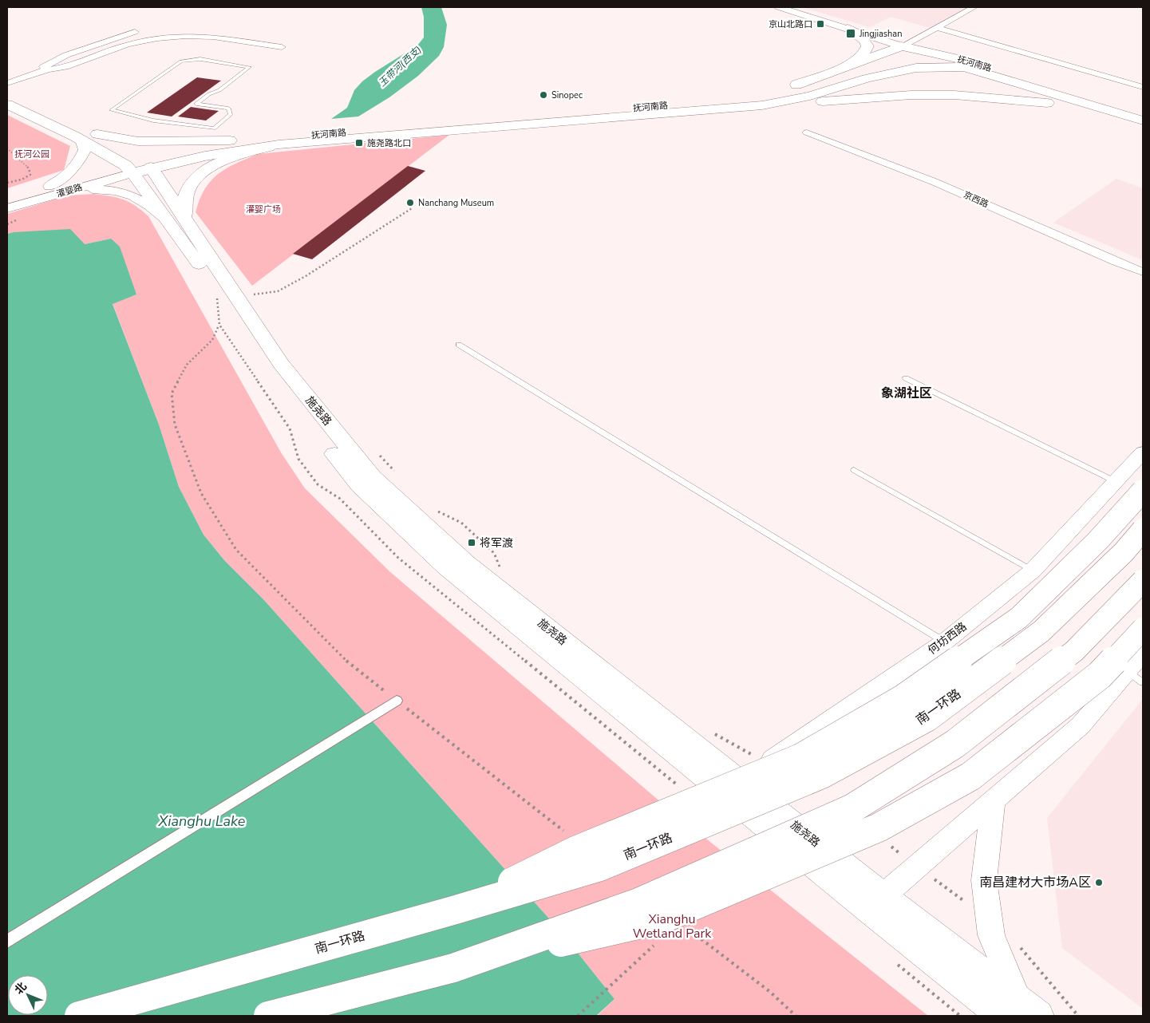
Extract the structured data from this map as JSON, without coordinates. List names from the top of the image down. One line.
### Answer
{"streets":{"main road":["抚河南路","灌婴路","施尧路","何坊西路","南一环路"],"street":["京西路"]},"crossings":[["抚河南路","灌婴路"],["抚河南路","施尧路"],["灌婴路","施尧路"],["施尧路","何坊西路"]],"districts":["象湖社区"],"water":["玉带河(西支)","Xianghu Lake"],"parks":["抚河公园","灌婴广场","Xianghu Wetland Park"],"places":{"transit":["京山北路口","Jingjiashan","施尧路北口","将军渡"],"other":["Sinopec","Nanchang Museum","南昌建材大市场A区"]},"north":"top left"}
